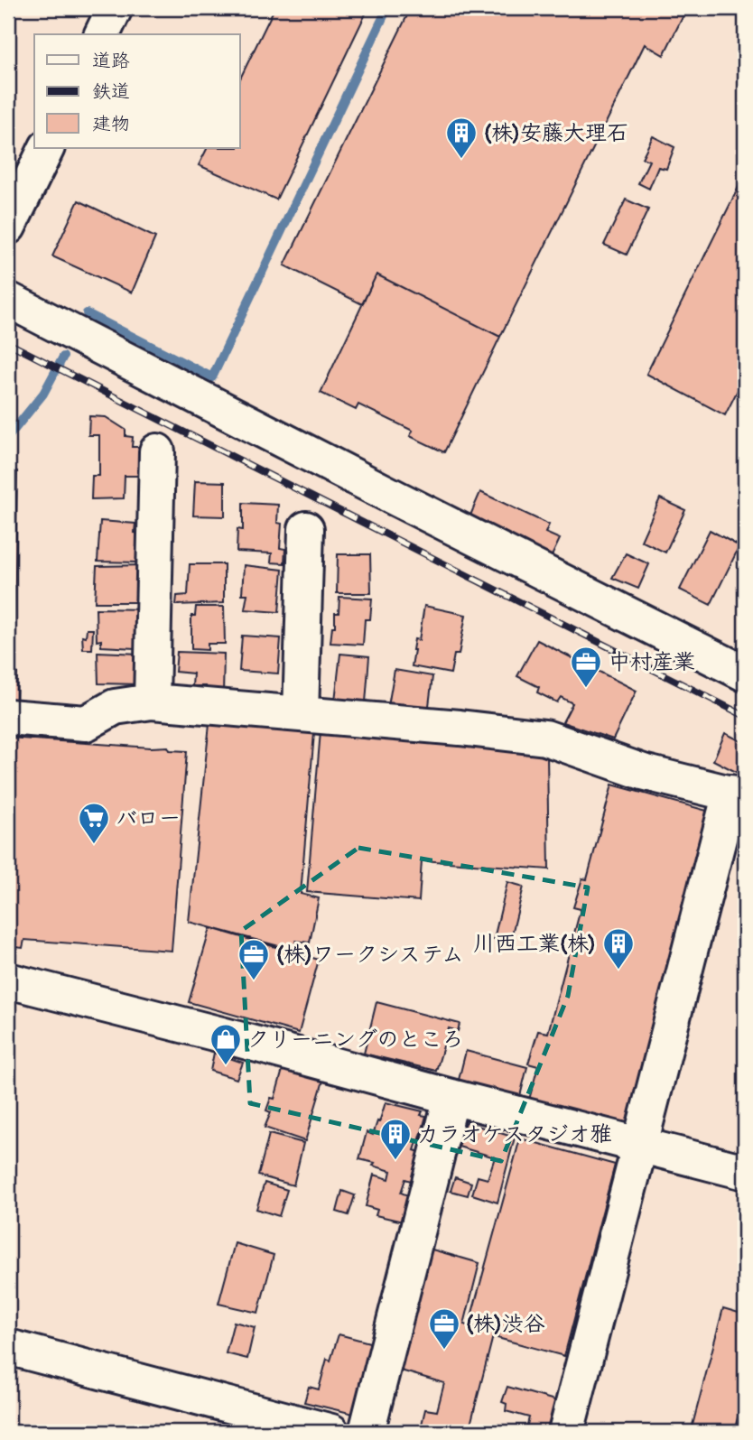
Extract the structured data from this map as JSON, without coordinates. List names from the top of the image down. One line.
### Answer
{"places":{"building":["(株)安藤大理石","川西工業(株)","カラオケスタジオ雅"],"office":["中村産業","(株)ワークシステム","(株)渋谷"],"supermarket":["バロー"],"shop":["クリーニングのところ"]},"legend":["道路","鉄道","建物"]}
